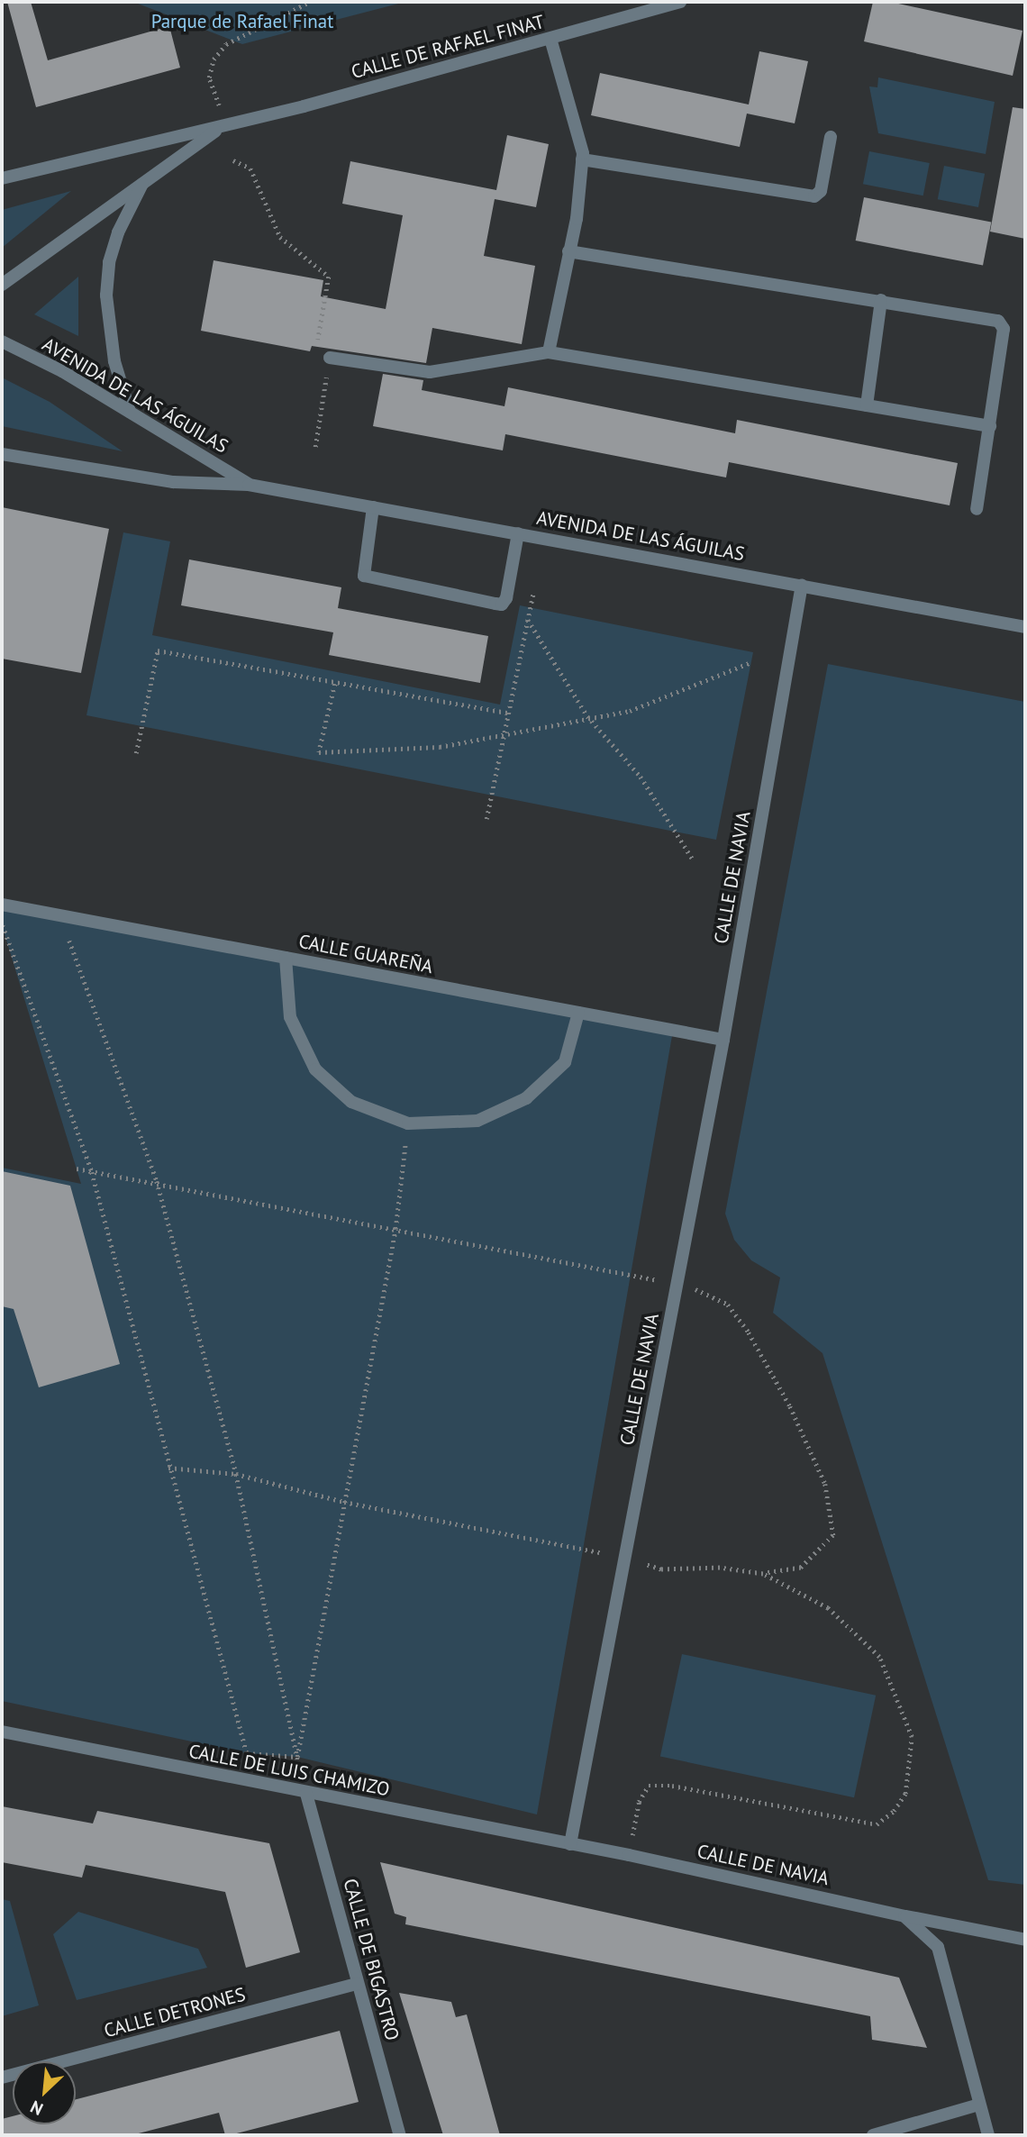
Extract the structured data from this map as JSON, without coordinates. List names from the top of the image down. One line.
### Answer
{"streets":{"street":["CALLE DE RAFAEL FINAT","AVENIDA DE LAS ÁGUILAS","CALLE DE NAVIA","CALLE GUAREÑA","CALLE DE LUIS CHAMIZO","CALLE DE BIGASTRO","CALLE DETRONES"]},"crossings":[["CALLE DE RAFAEL FINAT","AVENIDA DE LAS ÁGUILAS"],["AVENIDA DE LAS ÁGUILAS","CALLE DE NAVIA"],["CALLE DE NAVIA","CALLE GUAREÑA"],["CALLE DE NAVIA","CALLE DE LUIS CHAMIZO"],["CALLE DE LUIS CHAMIZO","CALLE DE BIGASTRO"],["CALLE DE BIGASTRO","CALLE DETRONES"]],"parks":["Parque de Rafael Finat"],"north":"bottom left"}
